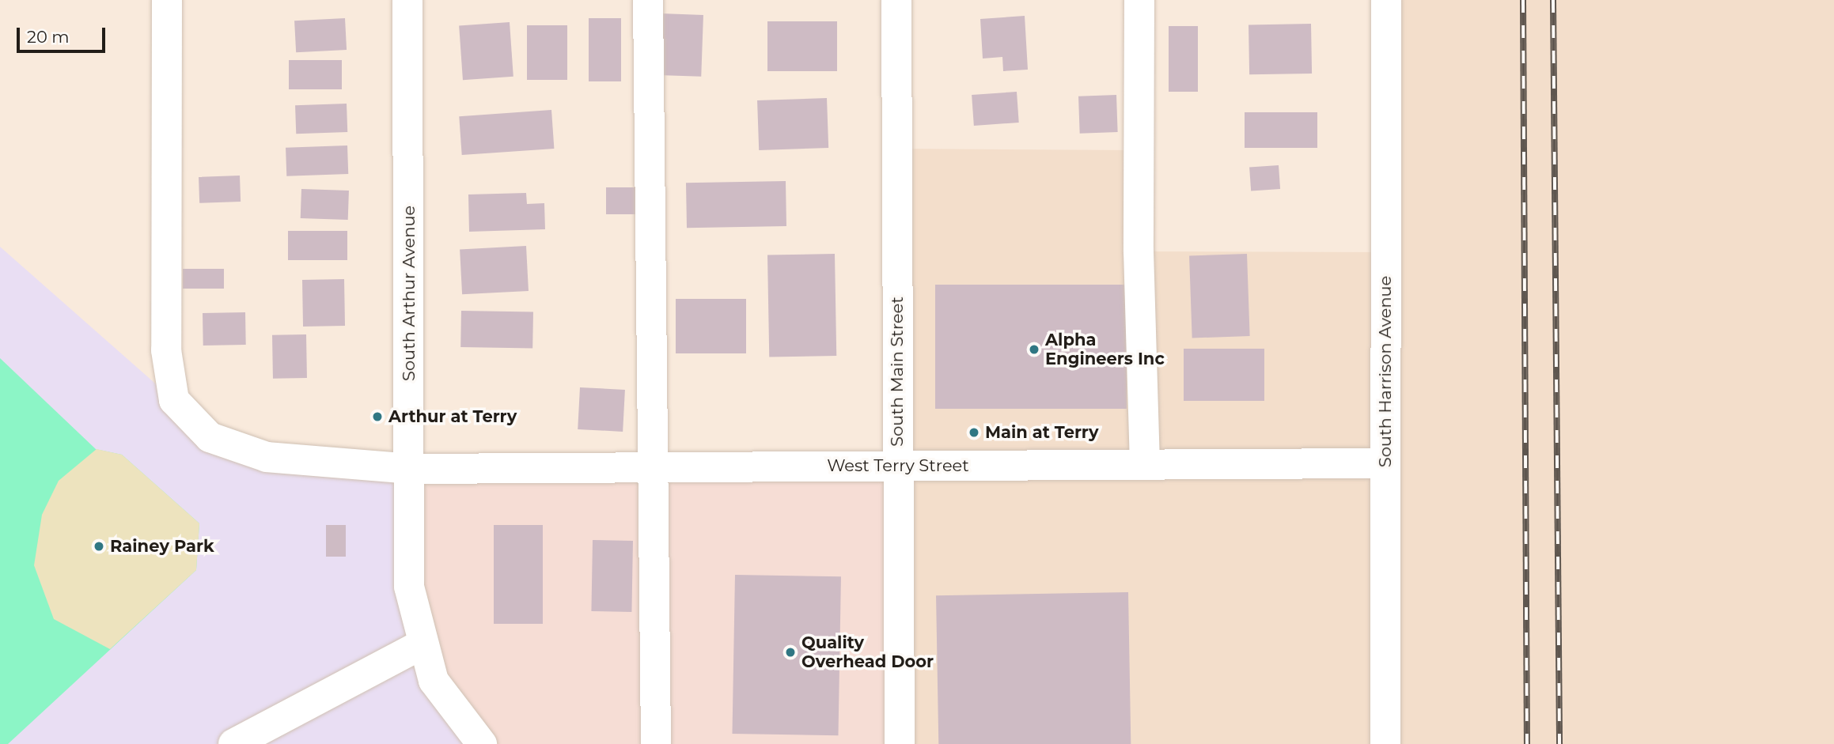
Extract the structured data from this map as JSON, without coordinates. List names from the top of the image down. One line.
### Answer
{"streets":{"street":["South Arthur Avenue","South Main Street","South Harrison Avenue","West Terry Street"]},"crossings":[["South Arthur Avenue","West Terry Street"],["South Main Street","West Terry Street"],["South Harrison Avenue","West Terry Street"]],"places":["Alpha Engineers Inc","Arthur at Terry","Main at Terry","Rainey Park","Quality Overhead Door"],"scale_bar":"20 m"}
